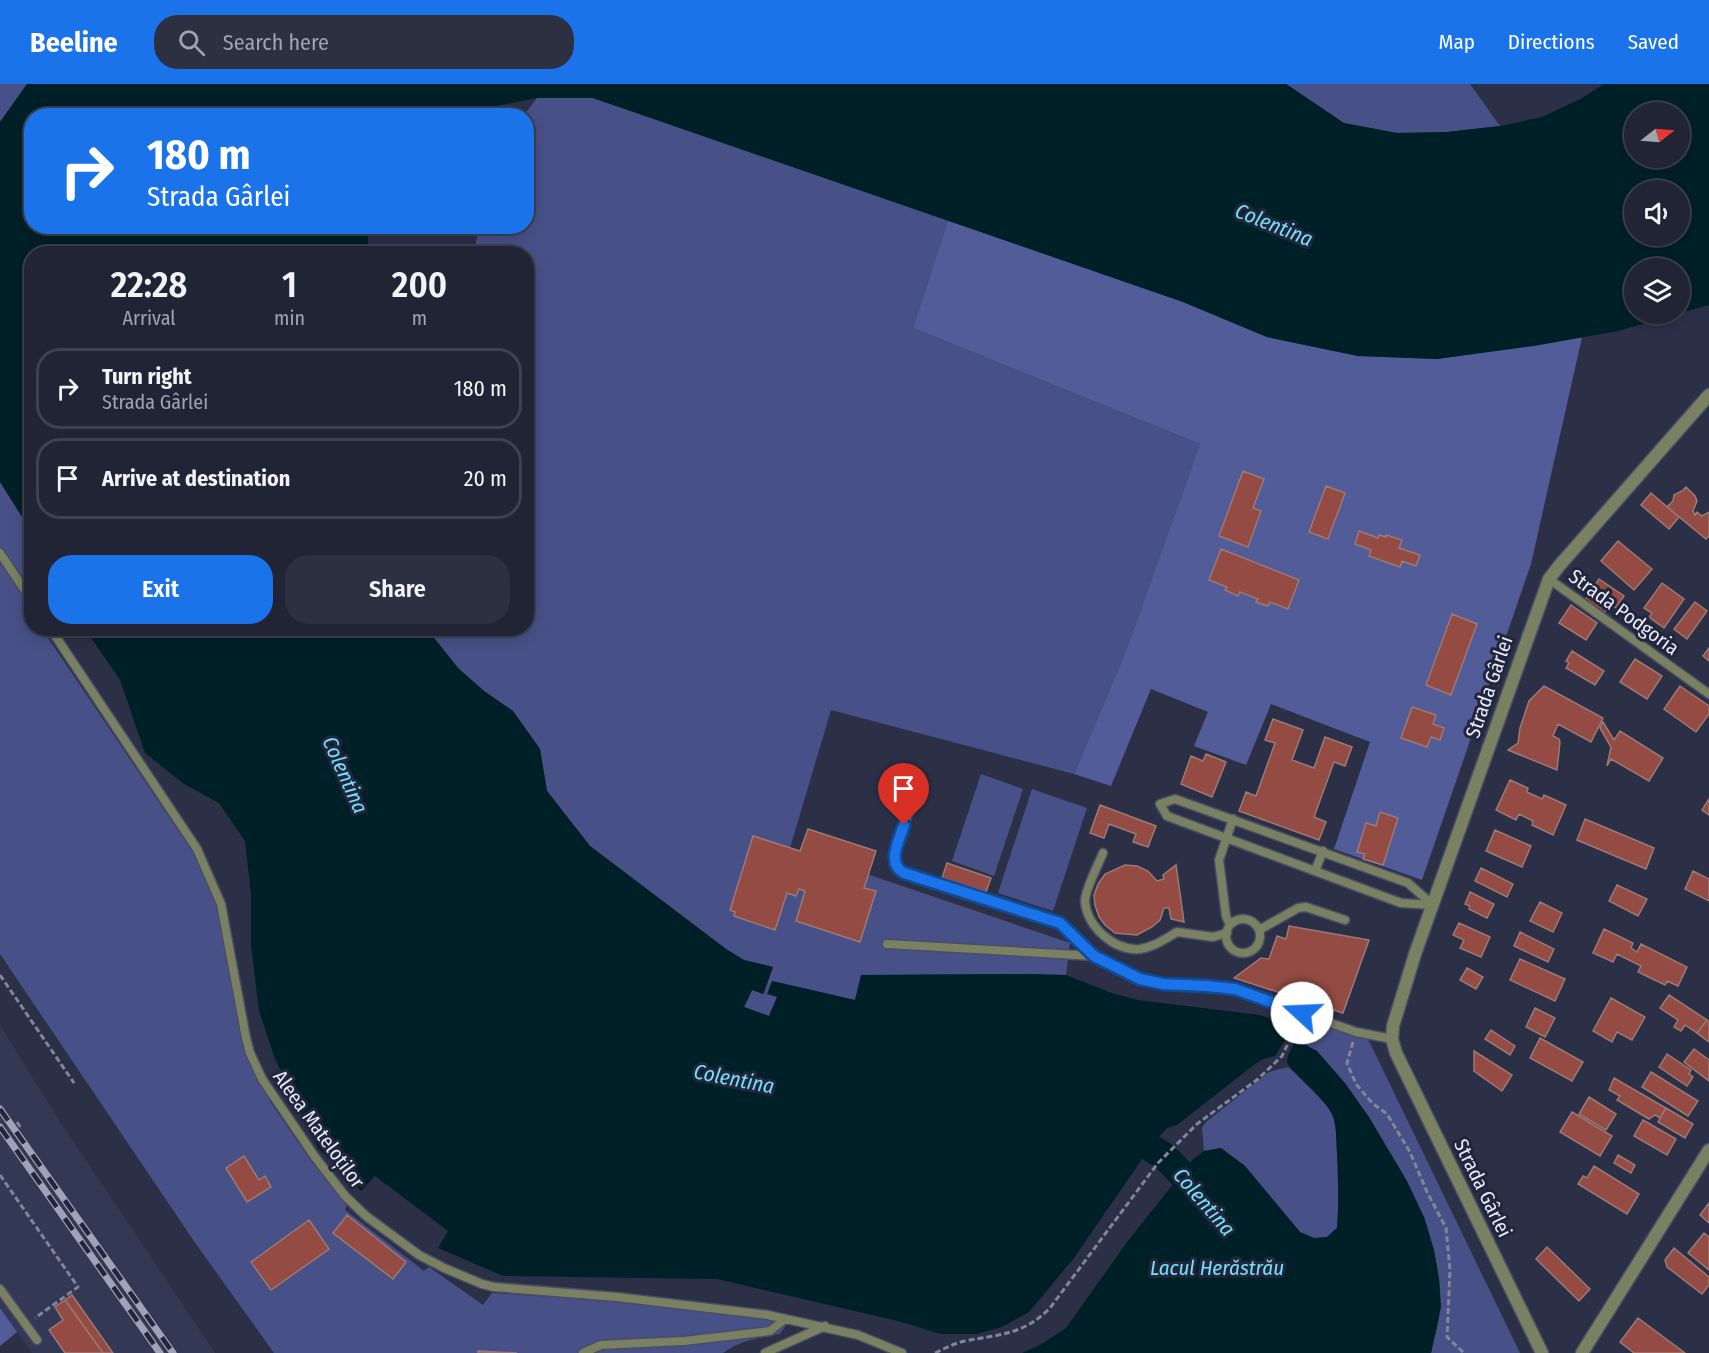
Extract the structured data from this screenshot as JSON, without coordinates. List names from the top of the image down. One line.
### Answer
{"streets":{"street":["Strada Gârlei"],"lane":["Strada Podgoria","Aleea Mateloților"]},"crossings":[["Strada Podgoria","Strada Gârlei"]],"water":["Colentina","Lacul Herăstrău"],"north":"right","page":{"header":"Beeline","search":"Search here","nav":["Map","Directions","Saved"],"turn":["180 m","Strada Gârlei"],"eta":["22:28","Arrival","1","min","200","m"],"list":[{"name":"Turn right","note":"Strada Gârlei","value":"180 m"},{"name":"Arrive at destination","value":"20 m"}],"buttons":["Exit","Share"]}}
